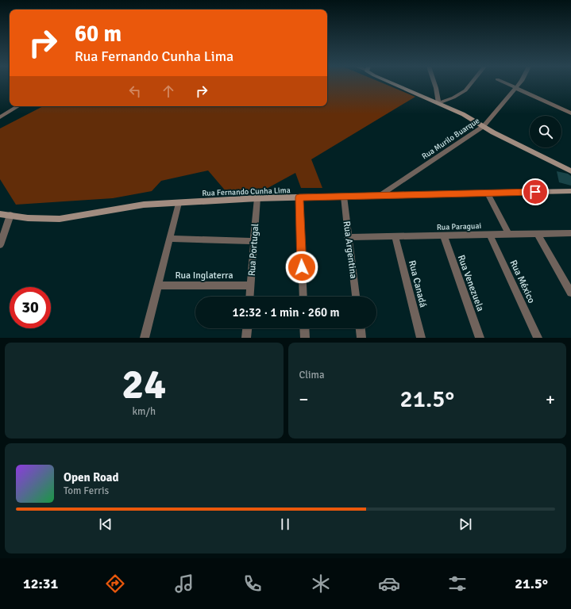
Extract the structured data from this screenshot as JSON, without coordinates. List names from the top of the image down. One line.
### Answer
{"streets":{"street":["Rua Murilo Buarque","Rua Fernando Cunha Lima","Rua Paraguai","Rua Portugal","Rua Argentina","Rua Inglaterra","Rua México","Rua Venezuela","Rua Canadá"]},"crossings":[["Rua Murilo Buarque","Rua Fernando Cunha Lima"],["Rua Fernando Cunha Lima","Rua Portugal"],["Rua Fernando Cunha Lima","Rua Argentina"],["Rua Paraguai","Rua Argentina"],["Rua Paraguai","Rua México"],["Rua Paraguai","Rua Venezuela"],["Rua Paraguai","Rua Canadá"],["Rua Portugal","Rua Inglaterra"]],"page":{"turn":["60 m","Rua Fernando Cunha Lima"],"limit":"30","trip":"12:32 · 1 min · 260 m","tile":[["24","km/h"],"Clima"],"heat":["−","21.5°","+"],"song":["Open Road","Tom Ferris"],"tabs":["12:31","21.5°"]}}
